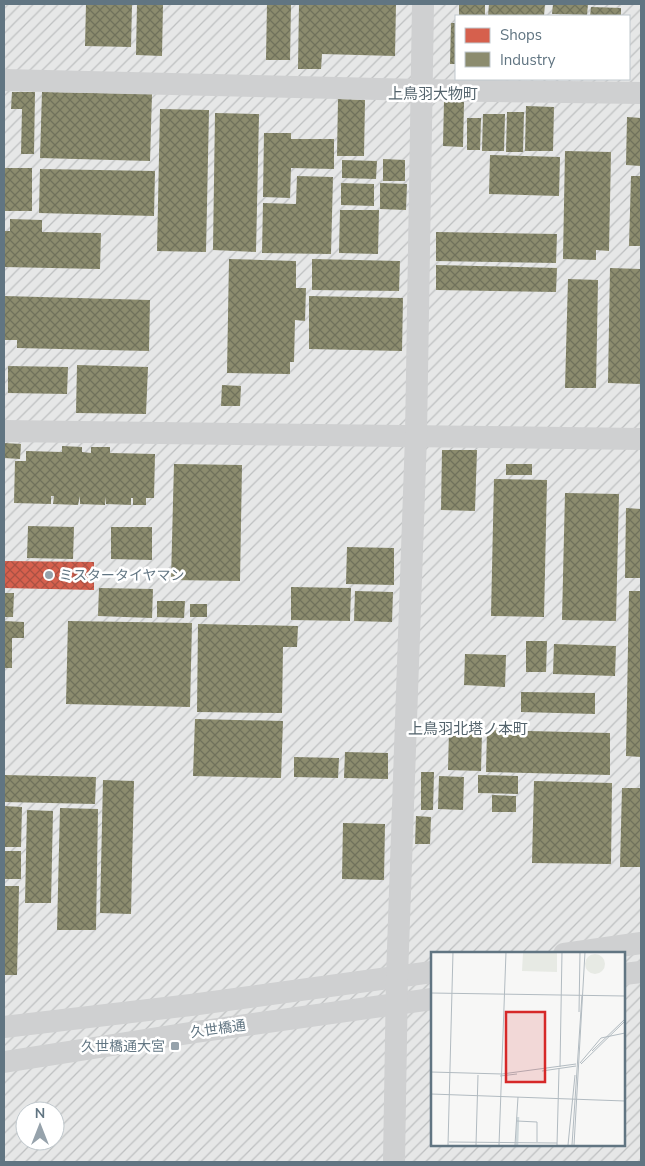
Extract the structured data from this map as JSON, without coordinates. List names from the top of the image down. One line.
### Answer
{"streets":{"street":["久世橋通"]},"districts":["上鳥羽大物町","上鳥羽北塔ノ本町"],"places":{"other":["ミスタータイヤマン"],"transit":["久世橋通大宮"]},"legend":["Shops","Industry"],"north":"top"}
